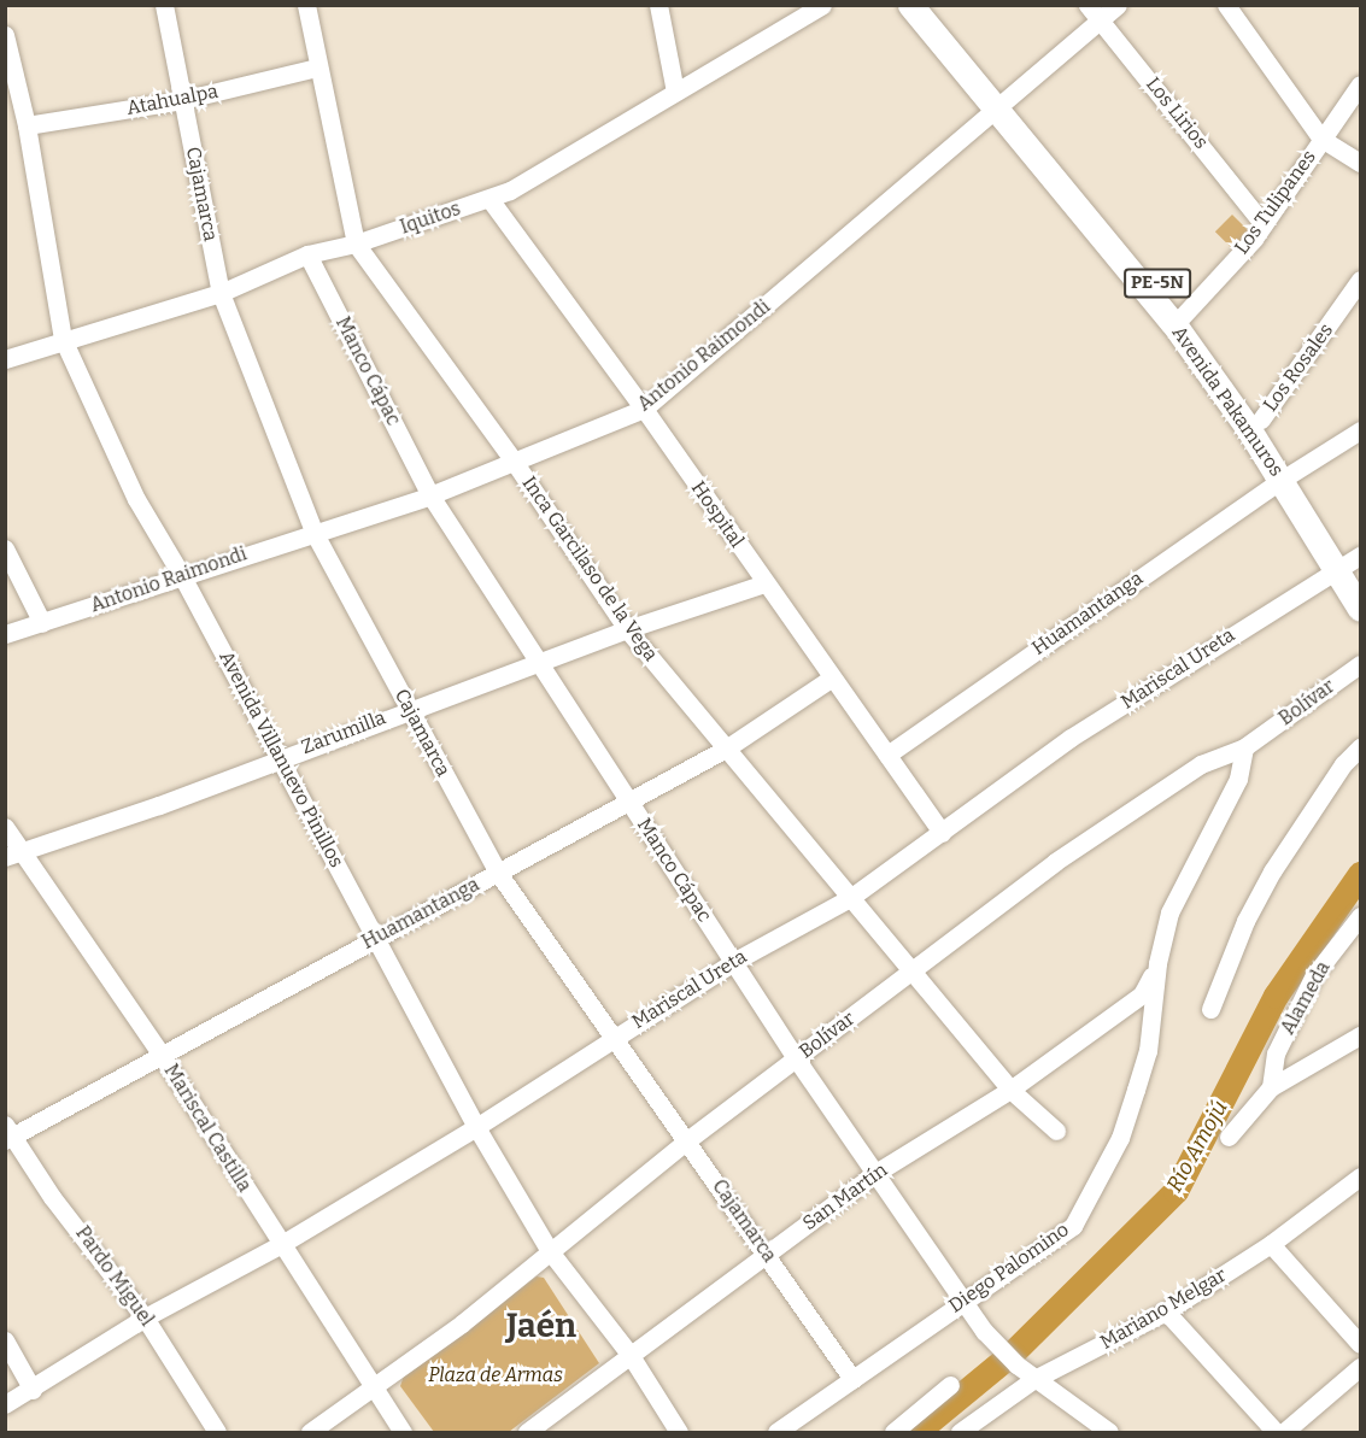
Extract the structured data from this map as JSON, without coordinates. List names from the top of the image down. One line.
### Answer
{"streets":{"highway":["PE-5N","Avenida Pakamuros"],"street":["Atahualpa","Los Lirios","Cajamarca","Los Tulipanes","Iquitos","Antonio Raimondi","Los Rosales","Manco Cápac","Hospital","Inca Garcilaso de la Vega","Huamantanga","Mariscal Ureta","Bolívar","Zarumilla","Avenida Villanuevo Pinillos","Alameda","Mariscal Castilla","San Martín","Diego Palomino","Pardo Miguel","Mariano Melgar"]},"crossings":[["Atahualpa","Cajamarca"],["Atahualpa","Inca Garcilaso de la Vega"],["Atahualpa","Avenida Villanuevo Pinillos"],["Los Lirios","Los Tulipanes"],["Los Lirios","Antonio Raimondi"],["Cajamarca","Iquitos"],["Cajamarca","Antonio Raimondi"],["Cajamarca","Huamantanga"],["Cajamarca","Mariscal Ureta"],["Cajamarca","Bolívar"],["Cajamarca","Zarumilla"],["Cajamarca","San Martín"],["Cajamarca","Diego Palomino"],["Los Tulipanes","Avenida Pakamuros"],["Iquitos","Manco Cápac"],["Iquitos","Hospital"],["Iquitos","Inca Garcilaso de la Vega"],["Iquitos","Avenida Villanuevo Pinillos"],["Antonio Raimondi","Manco Cápac"],["Antonio Raimondi","Avenida Pakamuros"],["Antonio Raimondi","Hospital"],["Antonio Raimondi","Inca Garcilaso de la Vega"],["Antonio Raimondi","Avenida Villanuevo Pinillos"],["Los Rosales","Avenida Pakamuros"],["Manco Cápac","Huamantanga"],["Manco Cápac","Mariscal Ureta"],["Manco Cápac","Bolívar"],["Manco Cápac","Zarumilla"],["Manco Cápac","San Martín"],["Manco Cápac","Diego Palomino"],["Manco Cápac","Mariano Melgar"],["Avenida Pakamuros","Huamantanga"],["Avenida Pakamuros","Mariscal Ureta"],["Hospital","Huamantanga"],["Hospital","Mariscal Ureta"],["Hospital","Zarumilla"],["Inca Garcilaso de la Vega","Huamantanga"],["Inca Garcilaso de la Vega","Mariscal Ureta"],["Inca Garcilaso de la Vega","Bolívar"],["Inca Garcilaso de la Vega","Zarumilla"],["Inca Garcilaso de la Vega","San Martín"],["Huamantanga","Avenida Villanuevo Pinillos"],["Huamantanga","Mariscal Castilla"],["Huamantanga","Pardo Miguel"],["Mariscal Ureta","Avenida Villanuevo Pinillos"],["Mariscal Ureta","Mariscal Castilla"],["Mariscal Ureta","Pardo Miguel"],["Bolívar","Avenida Villanuevo Pinillos"],["Bolívar","Mariscal Castilla"],["Bolívar","Diego Palomino"],["Zarumilla","Avenida Villanuevo Pinillos"],["Zarumilla","Mariscal Castilla"],["Avenida Villanuevo Pinillos","San Martín"],["San Martín","Diego Palomino"]],"districts":["Jaén"],"water":["Río Amojú"],"parks":["Plaza de Armas"]}
